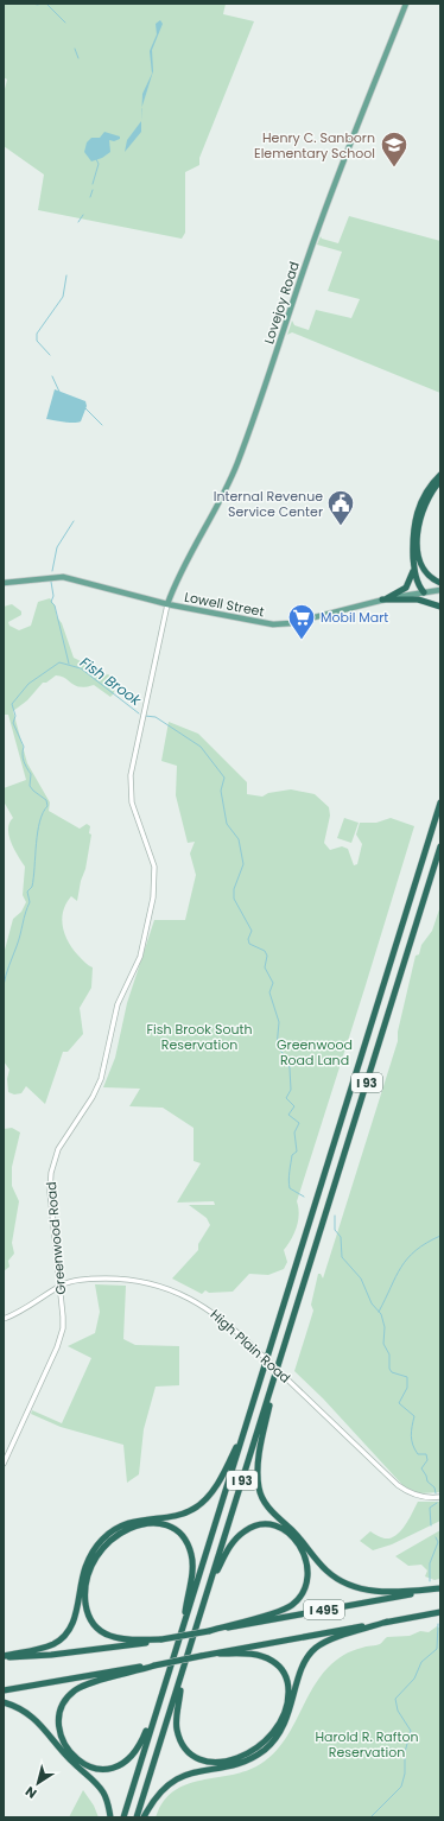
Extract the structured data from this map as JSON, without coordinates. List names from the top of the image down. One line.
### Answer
{"streets":{"highway":["I 93","I 495"],"main road":["Lovejoy Road","Lowell Street"],"street":["Greenwood Road","High Plain Road"]},"crossings":[["Lovejoy Road","Lowell Street"],["Lovejoy Road","Greenwood Road"],["Lowell Street","Greenwood Road"],["Greenwood Road","High Plain Road"]],"water":["Fish Brook"],"parks":["Fish Brook South Reservation","Greenwood Road Land","Harold R. Rafton Reservation"],"places":{"school or university":["Henry C. Sanborn Elementary School"],"public building":["Internal Revenue Service Center"],"supermarket":["Mobil Mart"]},"north":"bottom left"}
